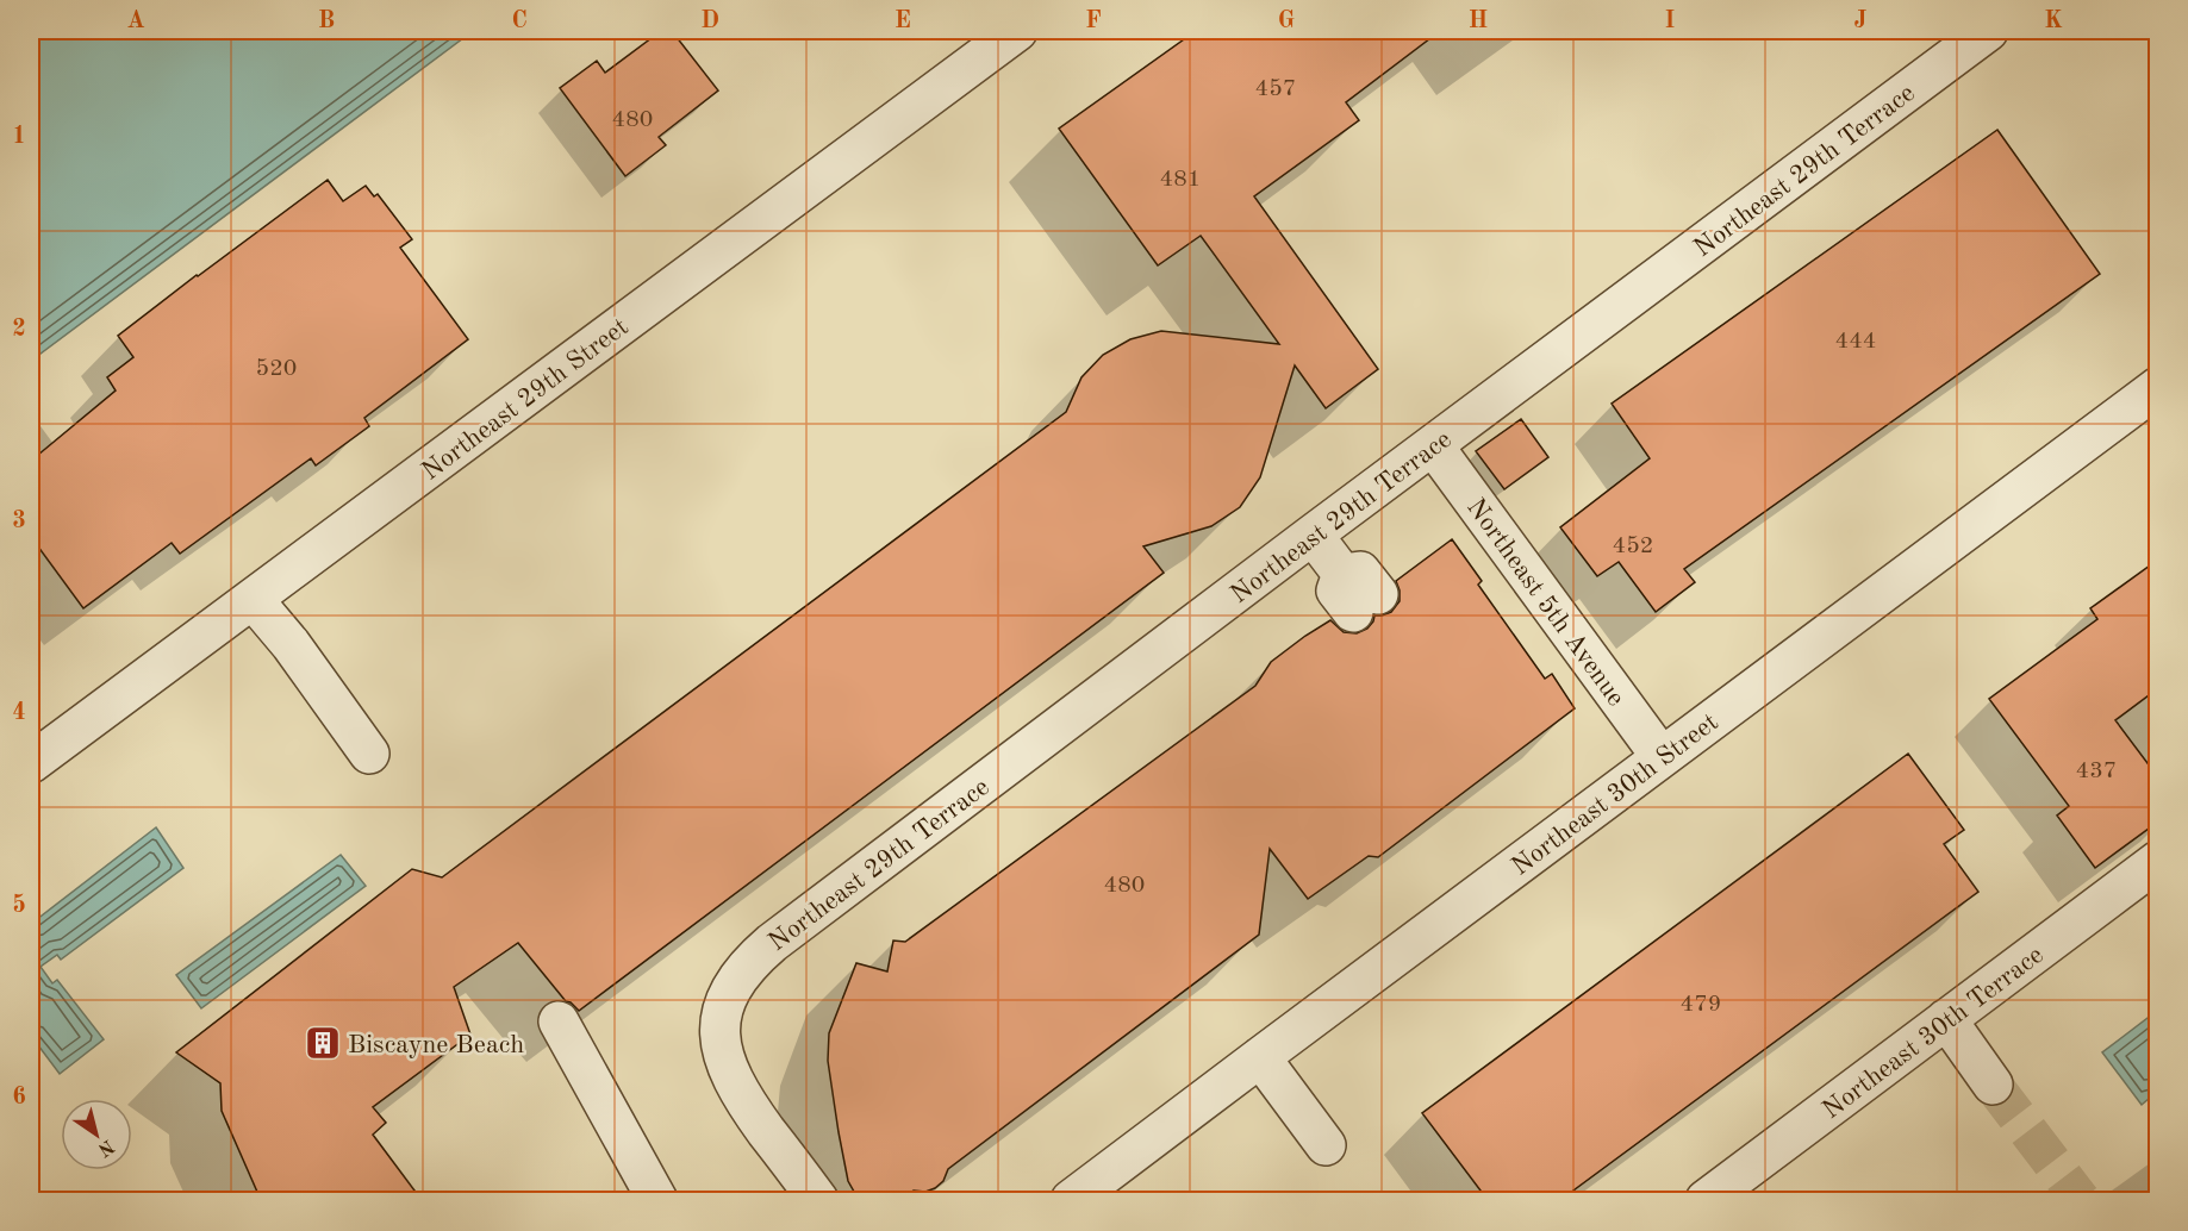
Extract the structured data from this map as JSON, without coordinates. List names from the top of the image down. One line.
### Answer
{"streets":{"street":["Northeast 29th Terrace","Northeast 29th Street","Northeast 5th Avenue","Northeast 30th Street","Northeast 30th Terrace"]},"crossings":[["Northeast 29th Terrace","Northeast 5th Avenue"],["Northeast 5th Avenue","Northeast 30th Street"]],"places":{"building":["Biscayne Beach"]},"house_numbers":["457","480","481","444","520","452","437","480","479"],"north":"bottom right","grid":{"columns":["A","B","C","D","E","F","G","H","I","J","K"],"rows":["1","2","3","4","5","6"]}}
